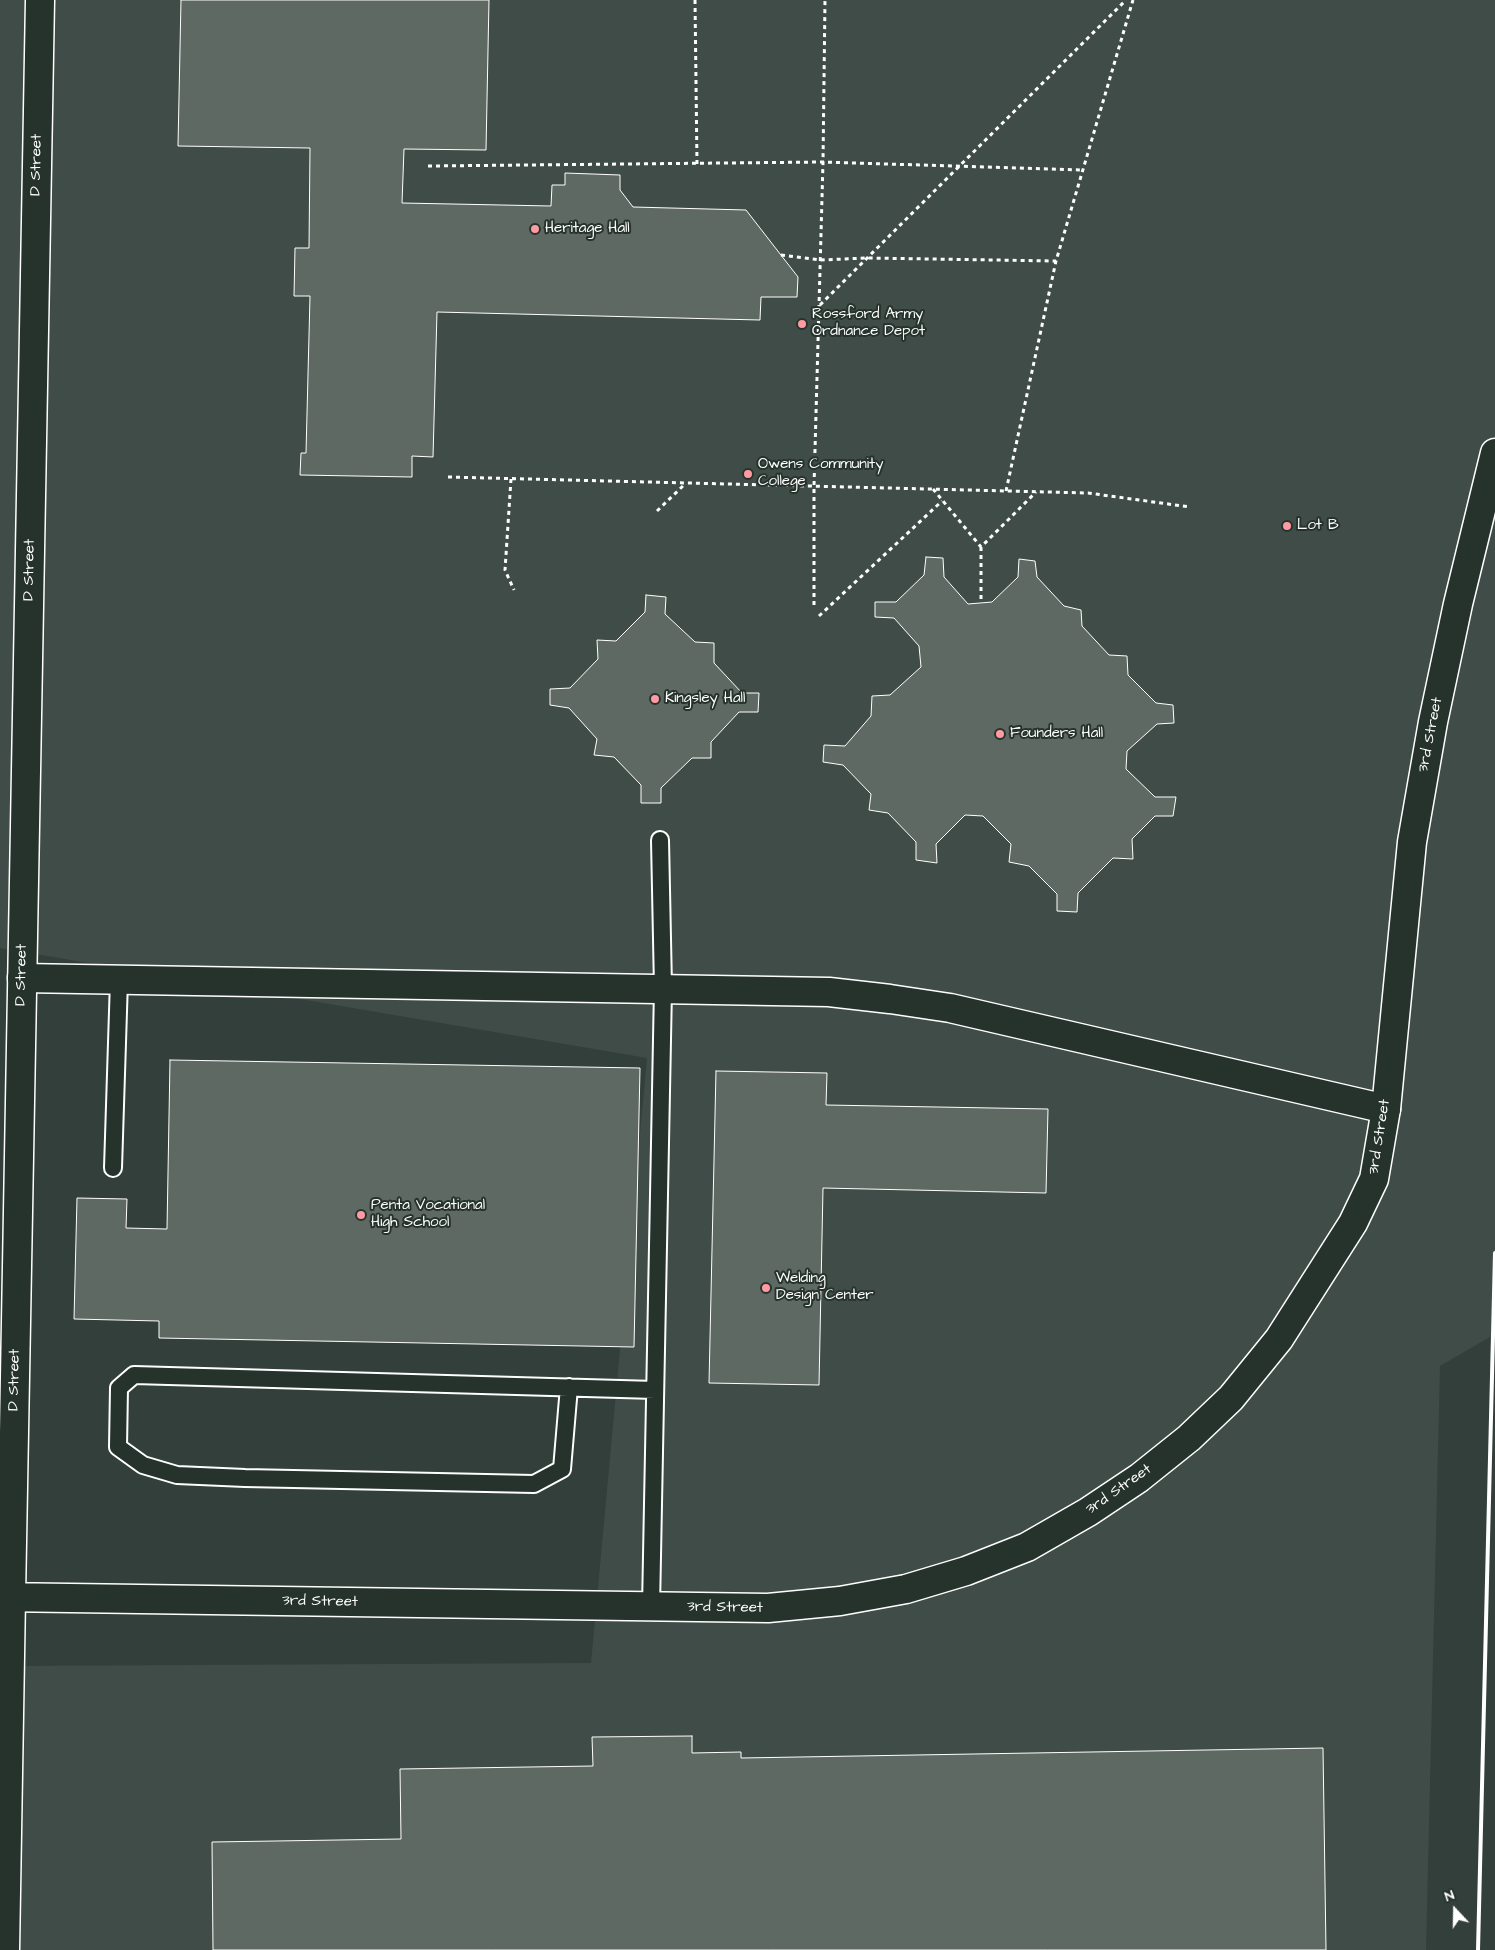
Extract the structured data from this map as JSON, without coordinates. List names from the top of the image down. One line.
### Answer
{"streets":{"street":["D Street","3rd Street"]},"crossings":[["D Street","3rd Street"]],"places":["Heritage Hall","Rossford Army Ordnance Depot","Owens Community College","Lot B","Kingsley Hall","Founders Hall","Penta Vocational High School","Welding Design Center"],"north":"top"}
